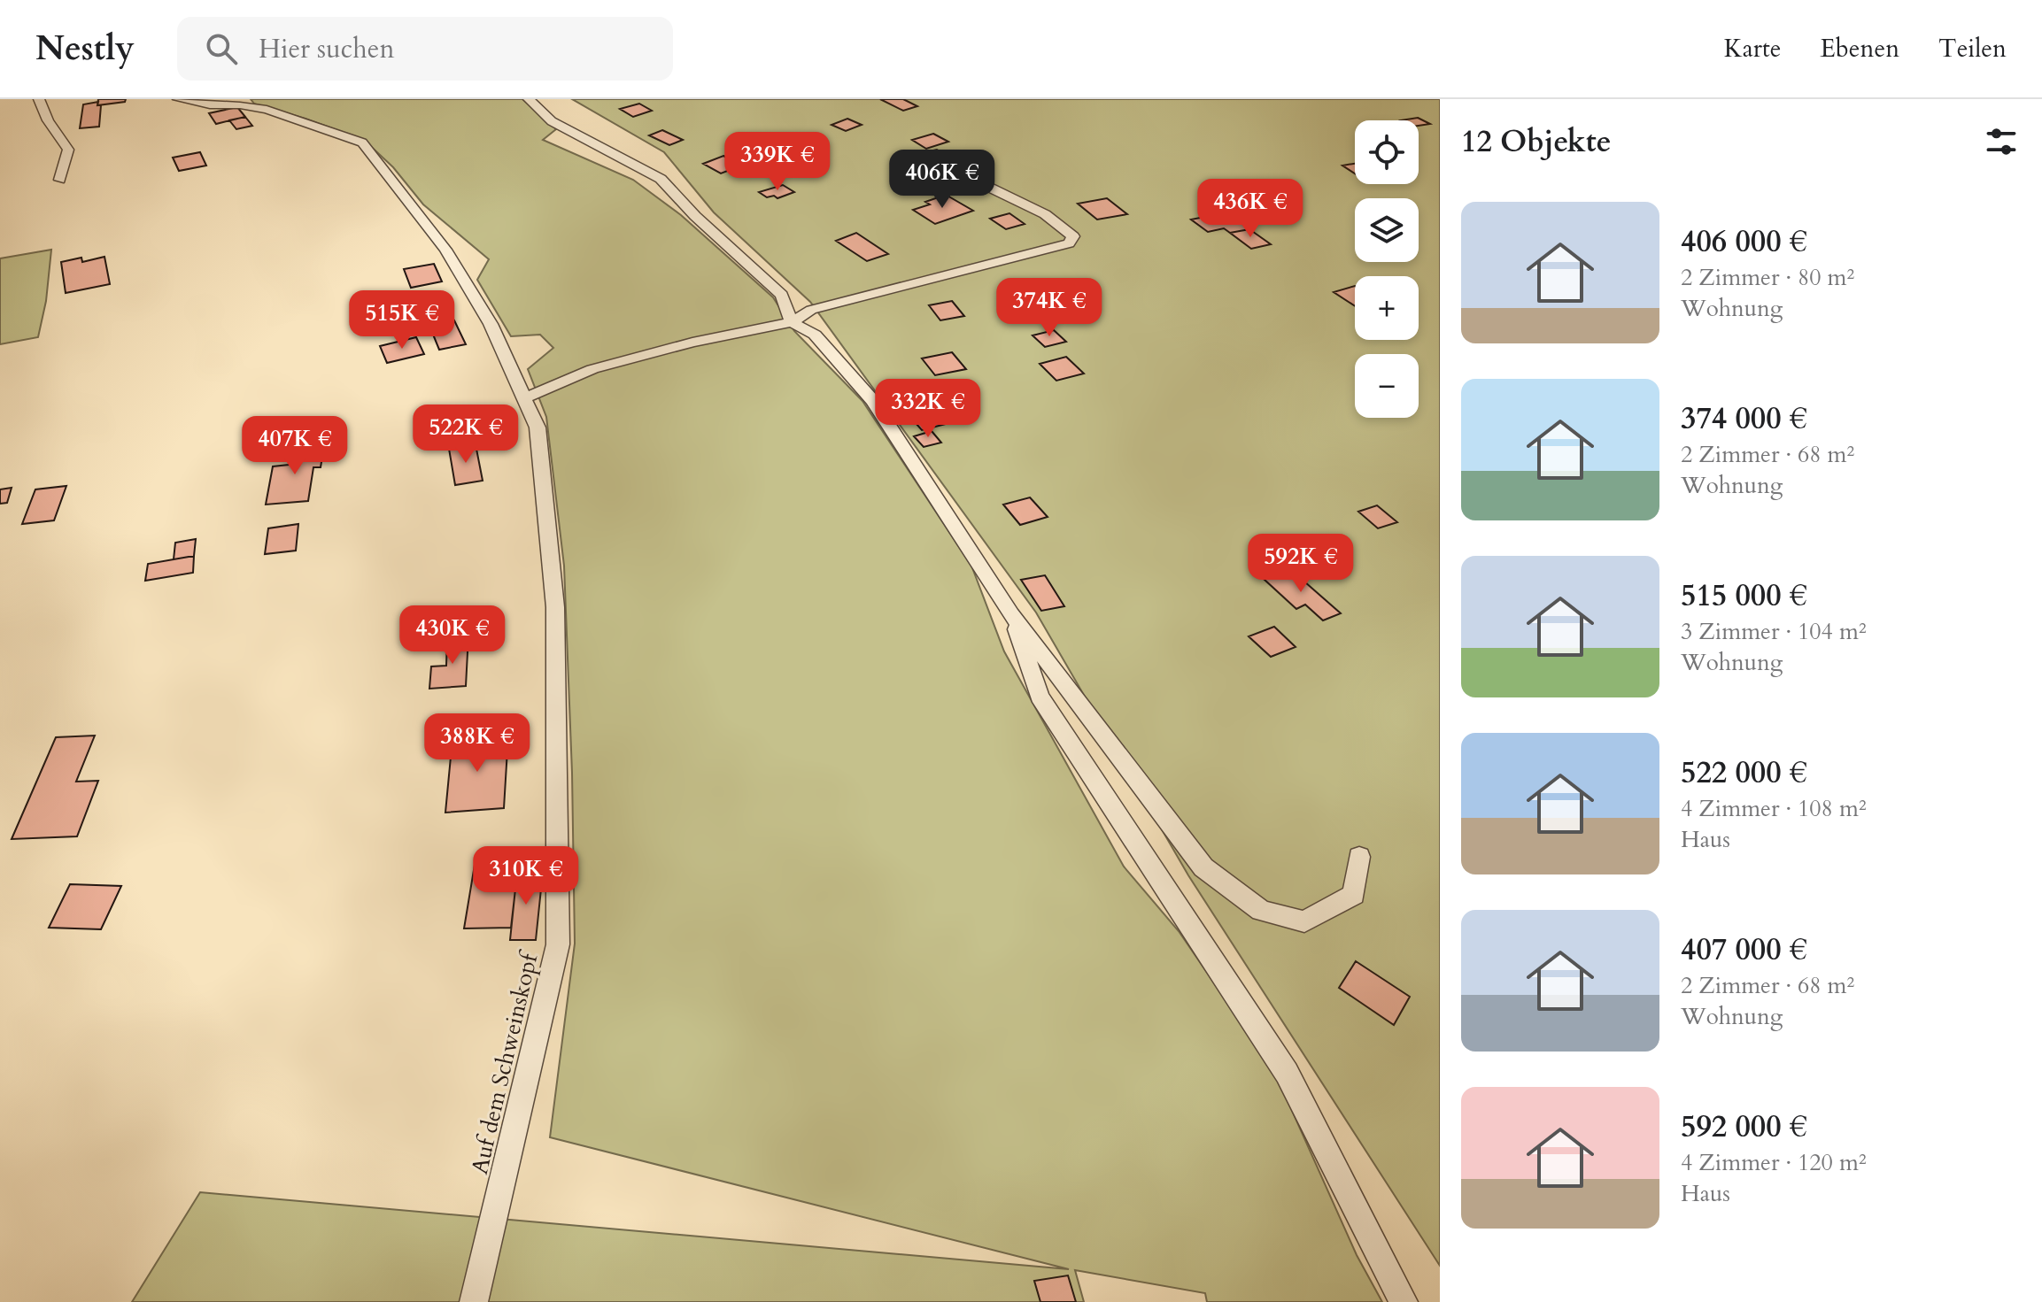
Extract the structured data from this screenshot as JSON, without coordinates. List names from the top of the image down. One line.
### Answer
{"streets":{"lane":["Auf dem Schweinskopf"]},"page":{"header":"Nestly","search":"Hier suchen","nav":["Karte","Ebenen","Teilen"],"heading":"12 Objekte","map_buttons":["+","−"],"price":["339K €","406K €","436K €","374K €","515K €","332K €","522K €","407K €","592K €","430K €","388K €","310K €"],"list":[{"name":"406 000 €","note":"2 Zimmer · 80 m² · Wohnung"},{"name":"374 000 €","note":"2 Zimmer · 68 m² · Wohnung"},{"name":"515 000 €","note":"3 Zimmer · 104 m² · Wohnung"},{"name":"522 000 €","note":"4 Zimmer · 108 m² · Haus"},{"name":"407 000 €","note":"2 Zimmer · 68 m² · Wohnung"},{"name":"592 000 €","note":"4 Zimmer · 120 m² · Haus"}]}}
